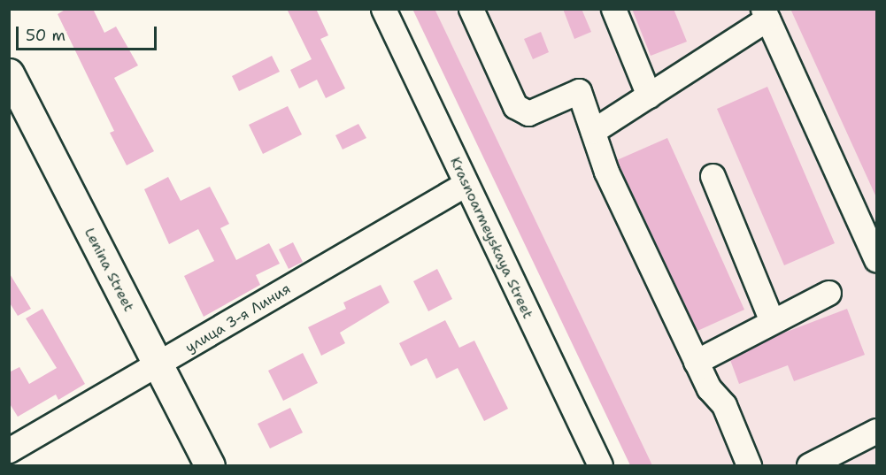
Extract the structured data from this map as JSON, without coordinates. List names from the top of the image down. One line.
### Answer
{"streets":{"main road":["Lenina Street"],"street":["Krasnoarmeyskaya Street","улица 3-я Линия"]},"crossings":[["Krasnoarmeyskaya Street","улица 3-я Линия"],["Lenina Street","улица 3-я Линия"]],"scale_bar":"50 m"}
